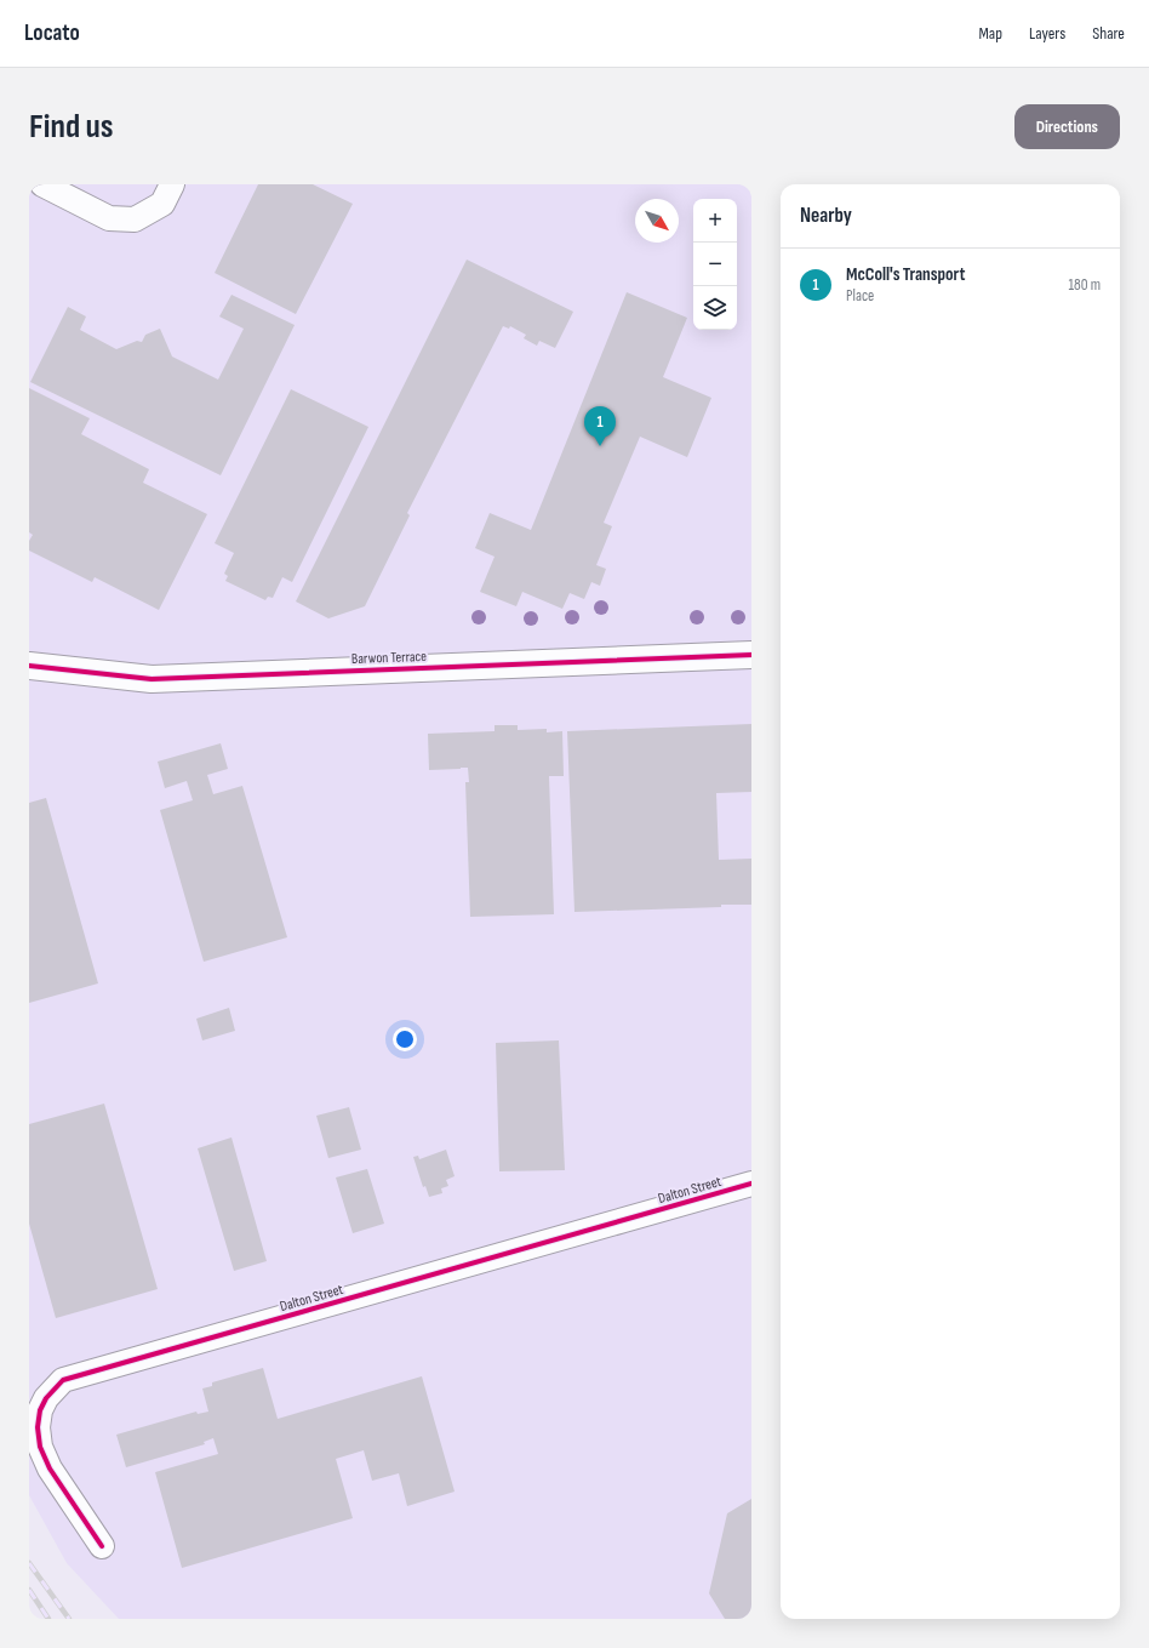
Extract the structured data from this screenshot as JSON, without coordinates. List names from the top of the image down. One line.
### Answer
{"streets":{"street":["Barwon Terrace","Dalton Street"]},"north":"bottom right","page":{"header":"Locato","nav":["Map","Layers","Share"],"buttons":"Directions","title":"Find us","heading":"Nearby","map_buttons":["+","−"],"list":[{"mark":"1","name":"McColl's Transport","note":"Place","value":"180 m"}],"pins":"1"}}
